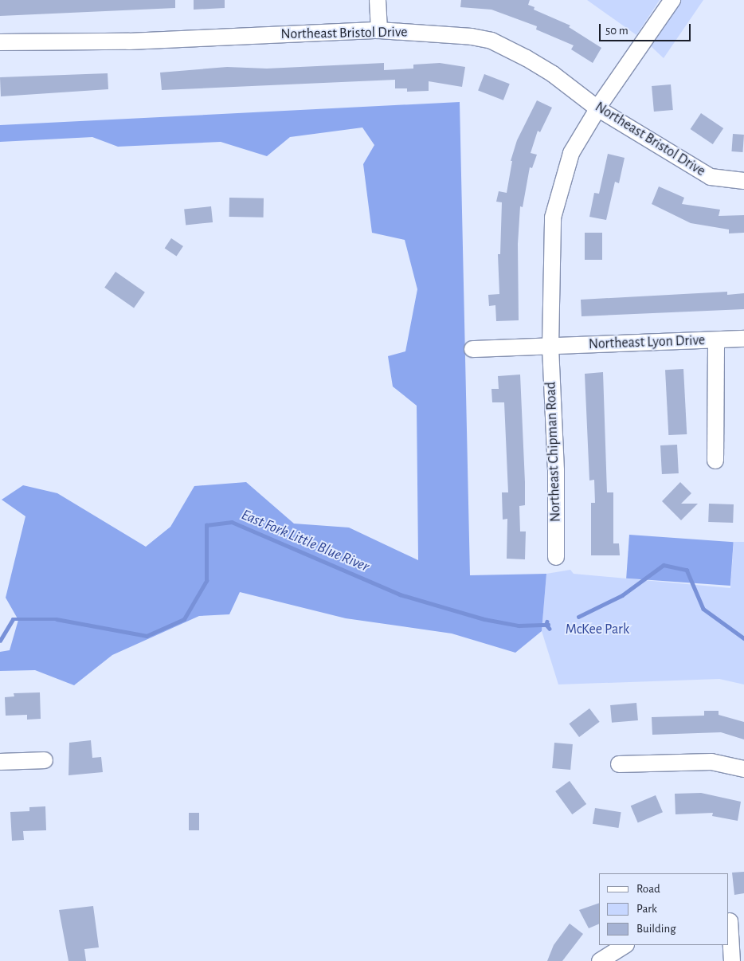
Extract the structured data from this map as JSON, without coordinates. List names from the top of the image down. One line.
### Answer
{"streets":{"street":["Northeast Bristol Drive","Northeast Lyon Drive","Northeast Chipman Road"]},"crossings":[["Northeast Bristol Drive","Northeast Chipman Road"],["Northeast Lyon Drive","Northeast Chipman Road"]],"water":["East Fork Little Blue River"],"parks":["McKee Park"],"legend":["Road","Park","Building"],"scale_bar":"50 m"}
